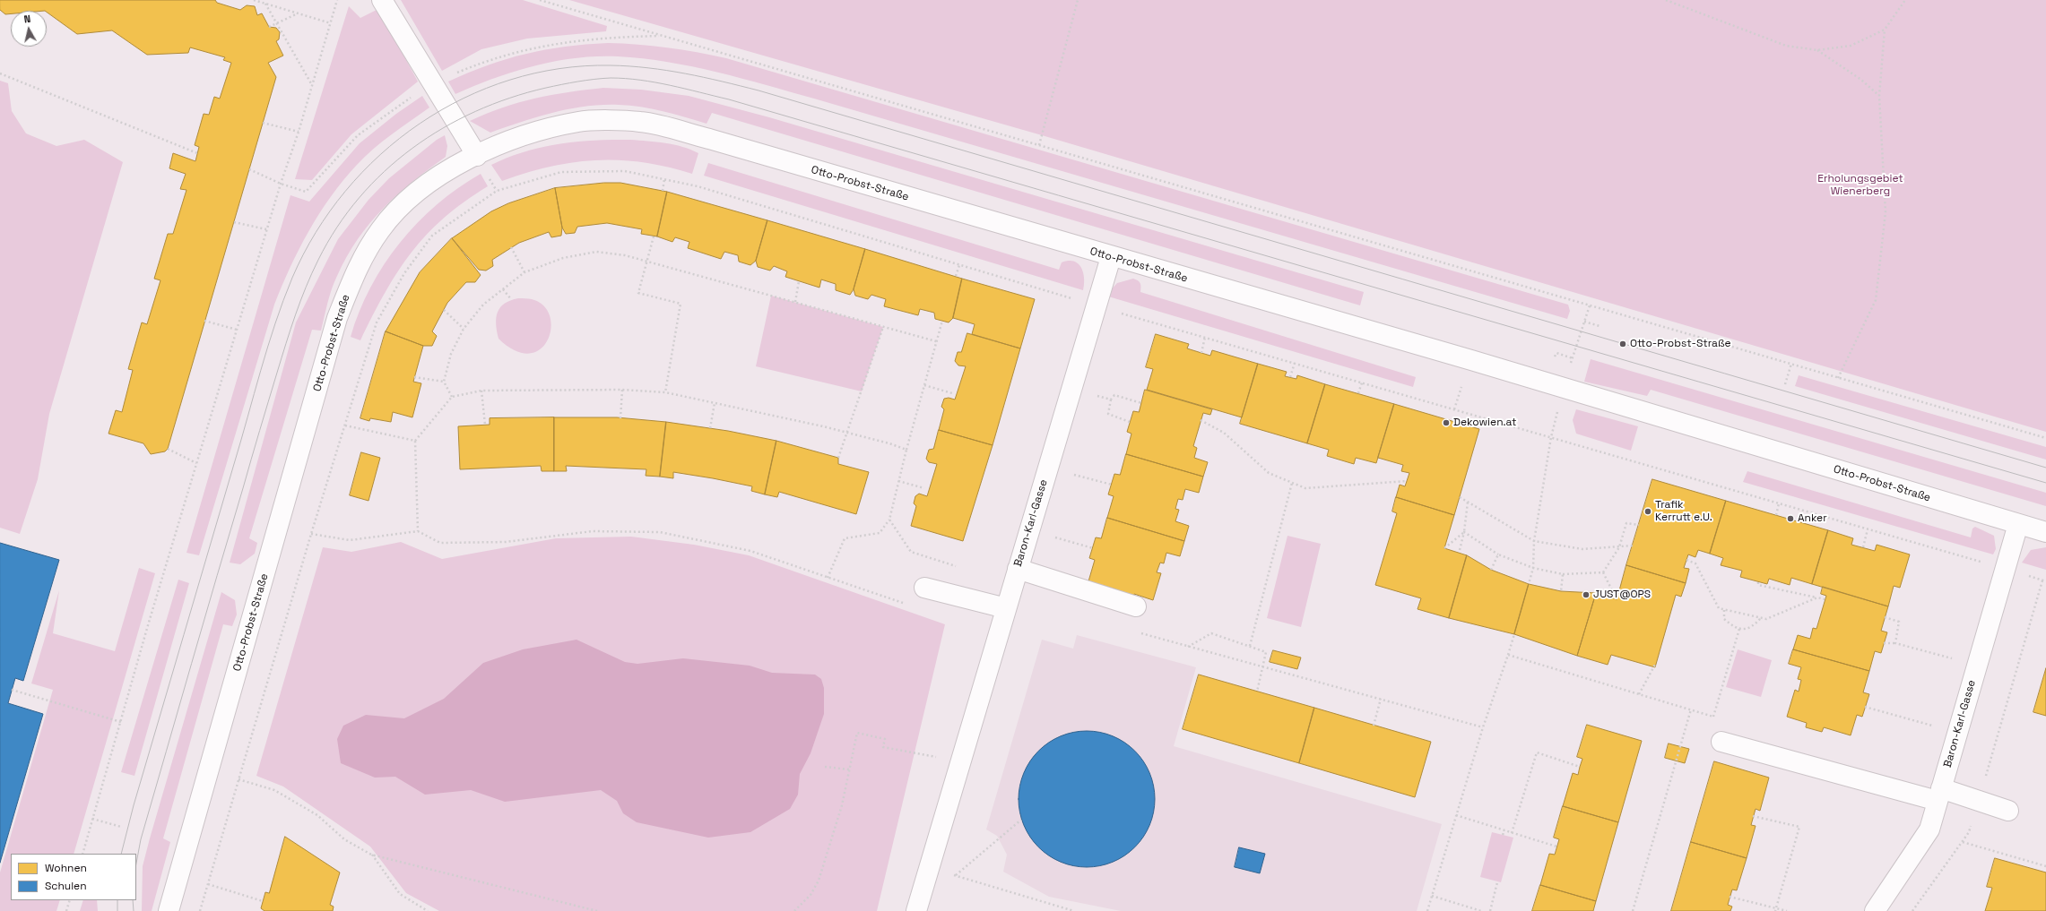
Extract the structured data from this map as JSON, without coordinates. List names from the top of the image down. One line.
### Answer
{"streets":{"street":["Otto-Probst-Straße","Baron-Karl-Gasse"]},"crossings":[["Otto-Probst-Straße","Baron-Karl-Gasse"]],"parks":["Erholungsgebiet Wienerberg"],"places":["Otto-Probst-Straße","Dekowien.at","Trafik Kerrutt e.U.","Anker","JUST@OPS"],"legend":["Wohnen","Schulen"],"north":"top"}
